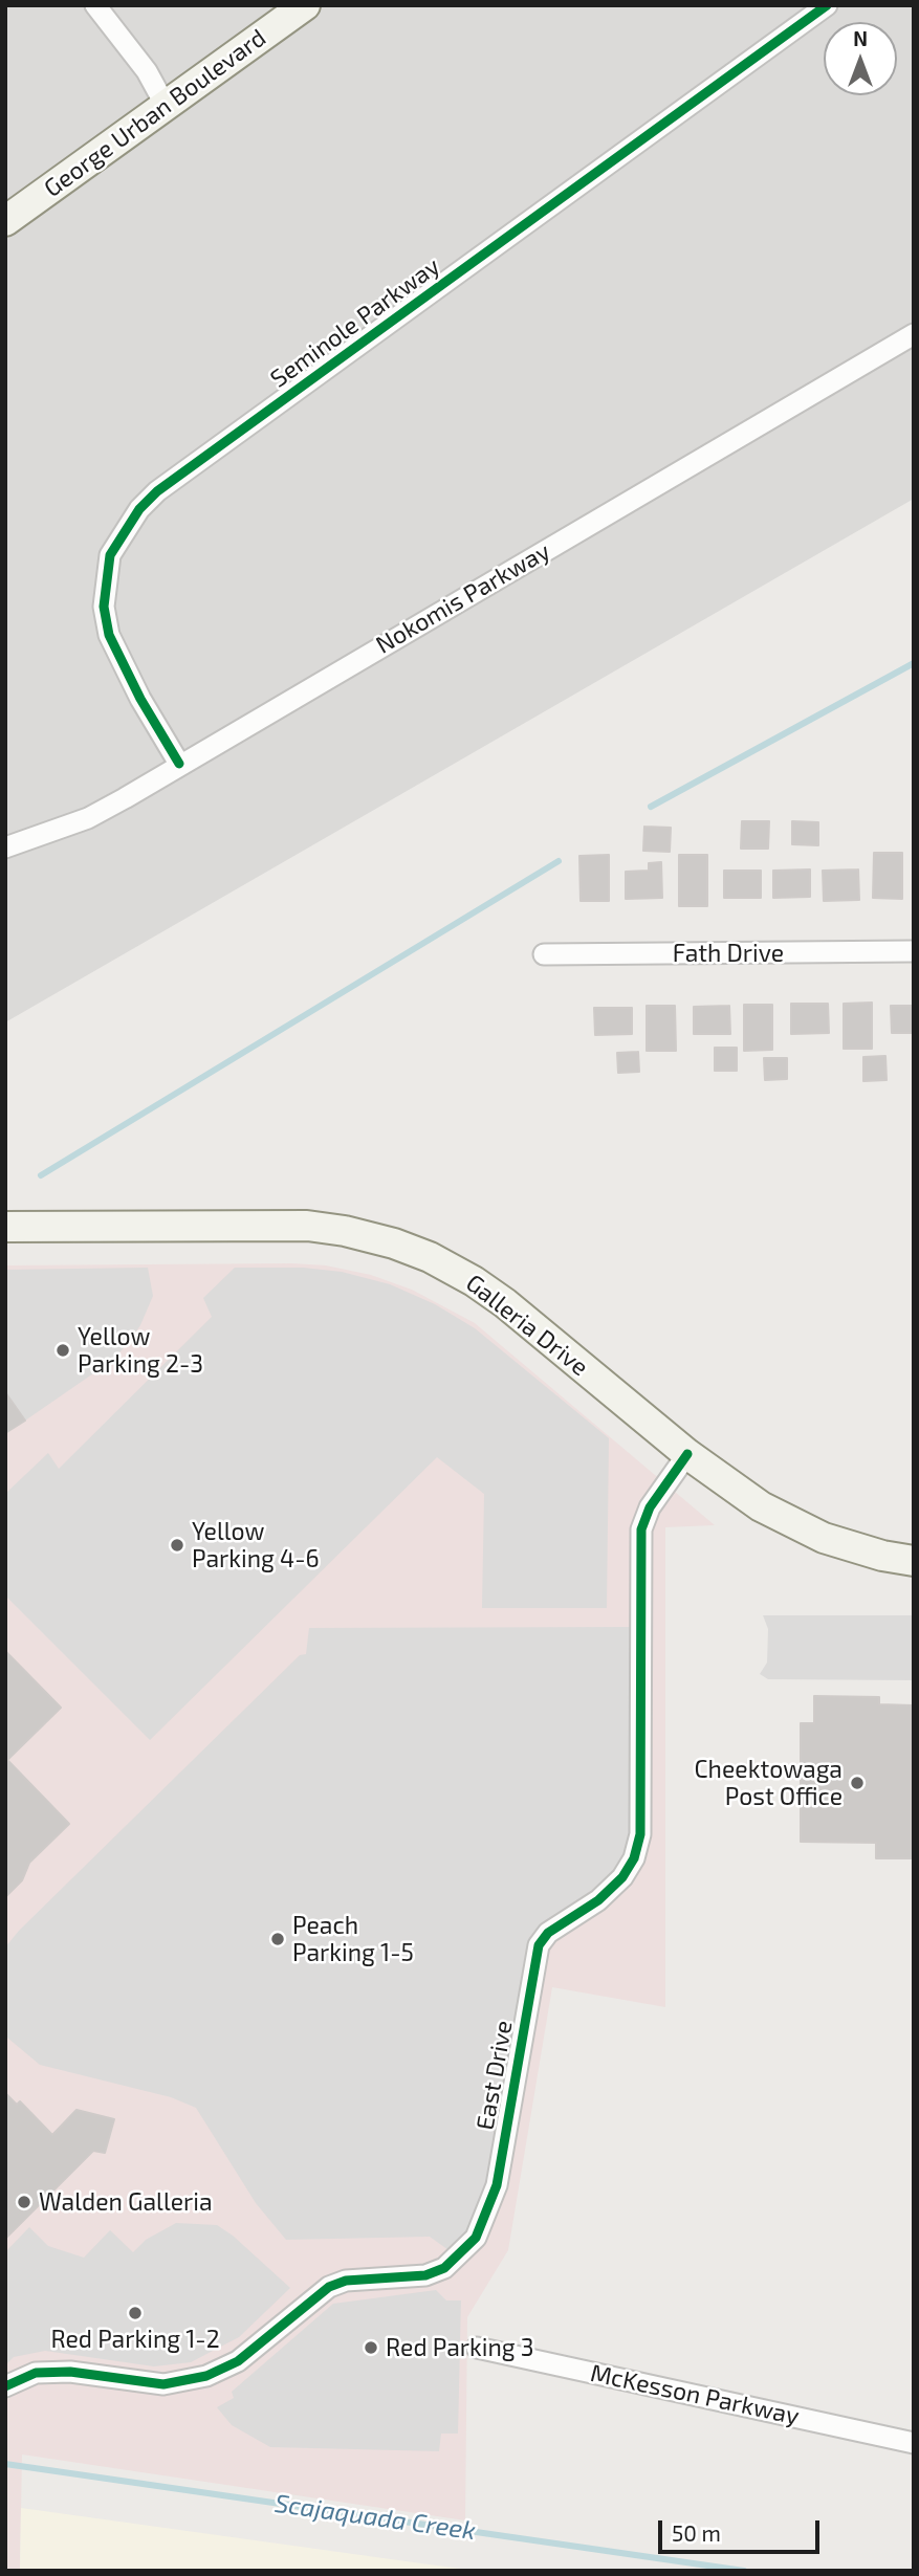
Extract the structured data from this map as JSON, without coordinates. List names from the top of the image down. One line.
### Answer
{"streets":{"street":["George Urban Boulevard","Seminole Parkway","Nokomis Parkway","Fath Drive","Galleria Drive","East Drive","McKesson Parkway"]},"crossings":[["Seminole Parkway","Nokomis Parkway"],["Galleria Drive","East Drive"]],"water":["Scajaquada Creek"],"places":["Yellow Parking 2-3","Yellow Parking 4-6","Cheektowaga Post Office","Peach Parking 1-5","Walden Galleria","Red Parking 1-2","Red Parking 3"],"scale_bar":"50 m","north":"top"}
